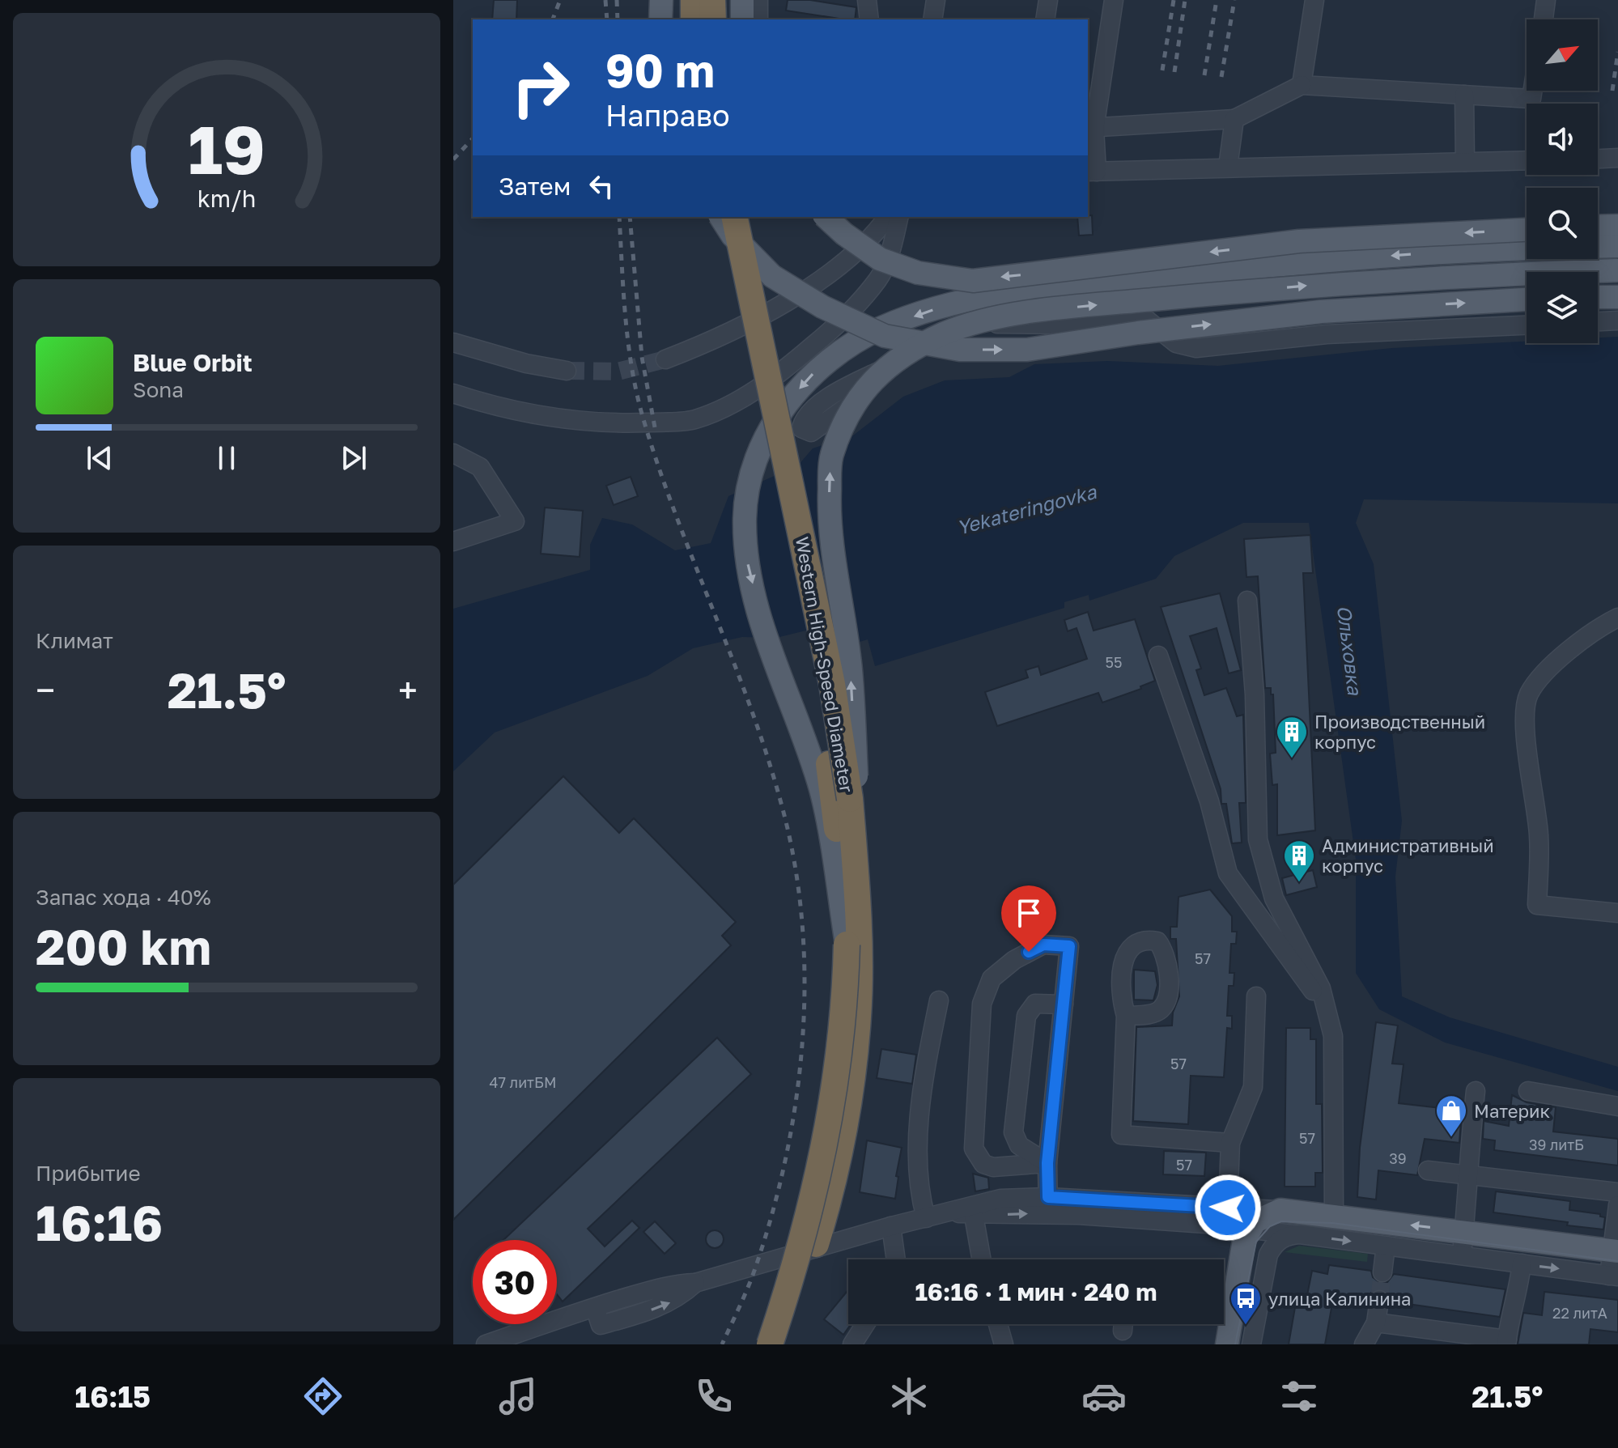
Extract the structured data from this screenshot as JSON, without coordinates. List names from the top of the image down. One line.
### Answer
{"streets":{"highway":["Western High-Speed Diameter"]},"water":["Yekateringovka","Ольховка"],"places":{"building":["Производственный корпус","Административный корпус"],"shop":["Материк"],"bus stop":["улица Калинина"]},"house_numbers":["55","57","57","47 литБМ","57","39 литБ","39","57","22 литА"],"north":"top right","page":{"turn":["90 m","Направо"],"then":"Затем","song":["Blue Orbit","Sona"],"tile":["Климат",["Запас хода · 40%","200 km"],["Прибытие","16:16"]],"heat":["−","21.5°","+"],"limit":"30","trip":"16:16 · 1 мин · 240 m","tabs":["16:15","21.5°"],"gauge":["19","km/h"]}}
